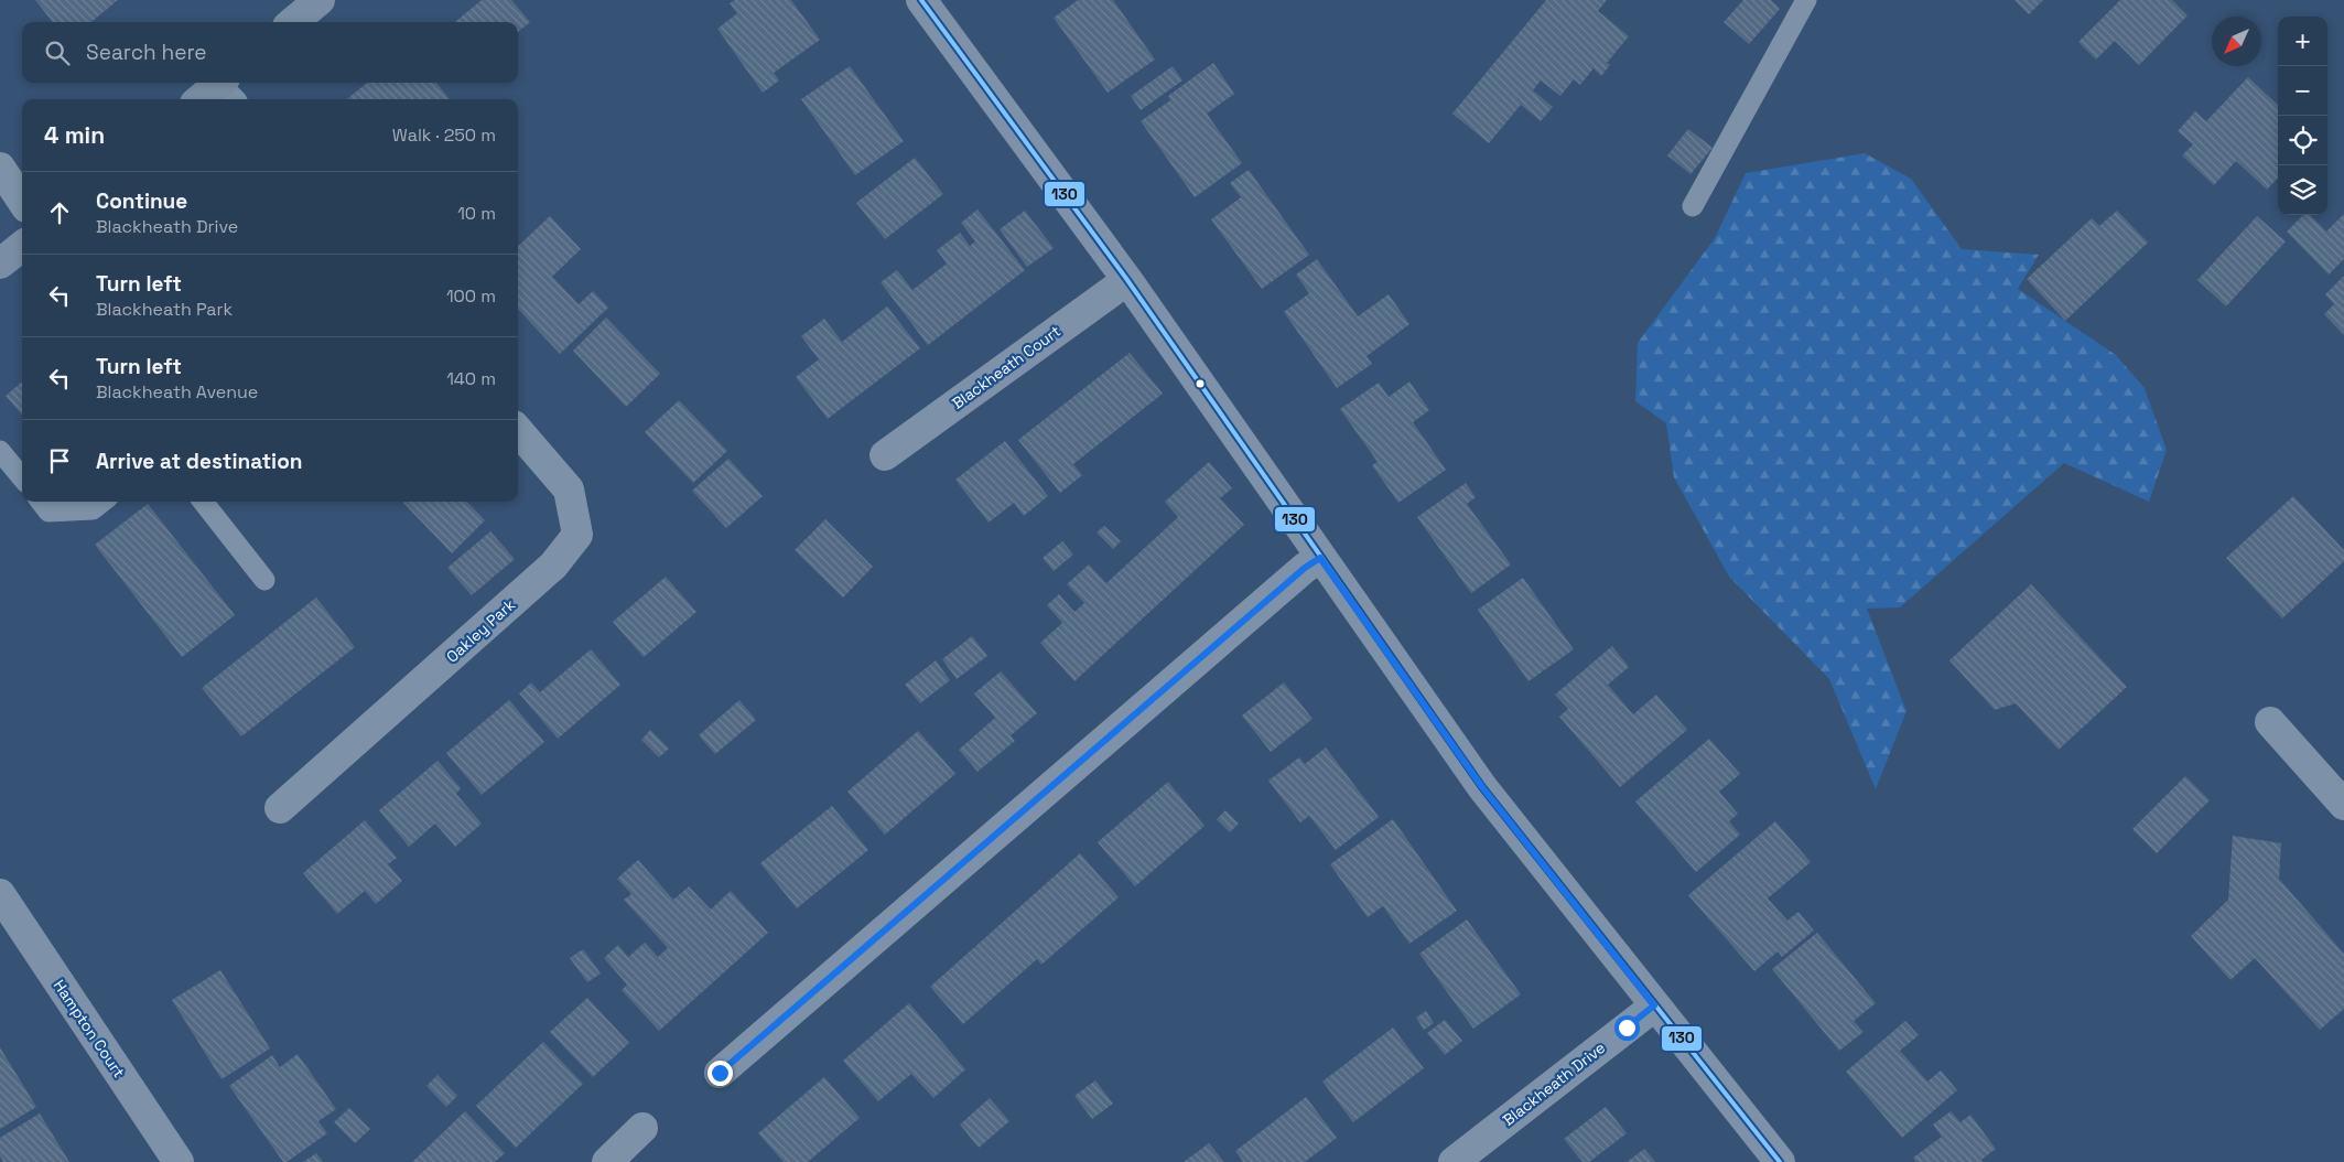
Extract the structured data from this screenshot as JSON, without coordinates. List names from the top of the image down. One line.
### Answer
{"streets":{"street":["Blackheath Court","Oakley Park","Hampton Court","Blackheath Drive"]},"lines":["transit line 130"],"north":"bottom left","page":{"map_buttons":["+","−"],"search":"Search here","heading":["4 min","Walk · 250 m"],"list":[["Continue","Blackheath Drive","10 m"],["Turn left","Blackheath Park","100 m"],["Turn left","Blackheath Avenue","140 m"],"Arrive at destination"]}}
